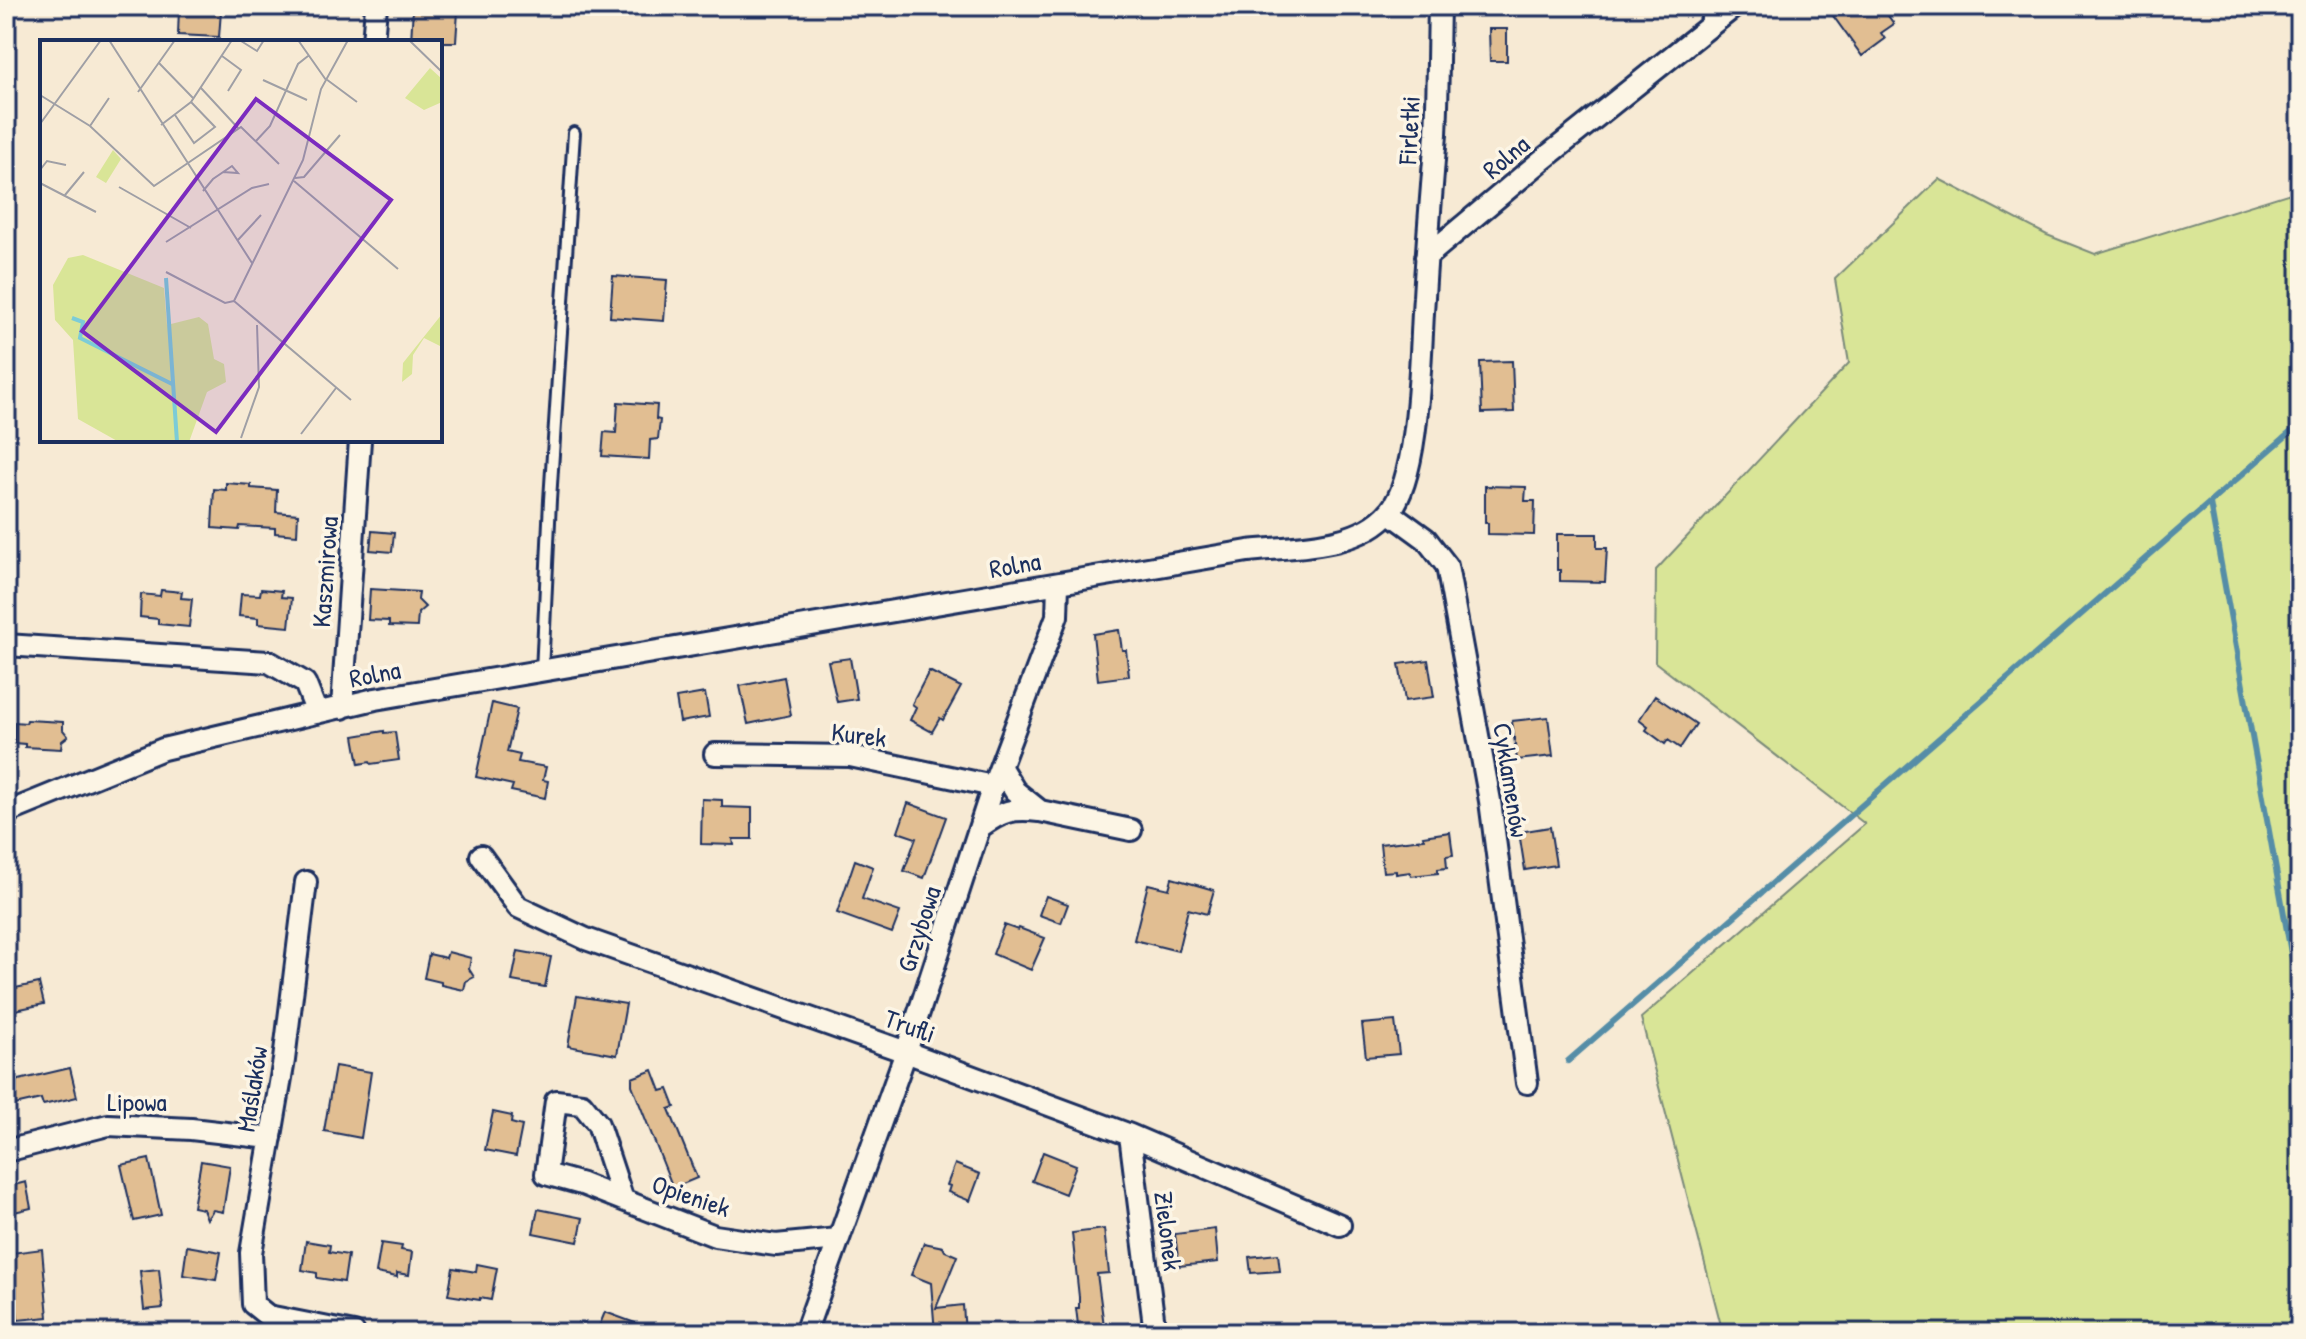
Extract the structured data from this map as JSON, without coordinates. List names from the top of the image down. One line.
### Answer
{"streets":{"street":["Firletki","Rolna","Kaszmirowa","Kurek","Cyklamenów","Grzybowa","Trufli","Maślaków","Lipowa","Opieniek","Zielonek"]},"crossings":[["Firletki","Rolna"],["Rolna","Kaszmirowa"],["Rolna","Cyklamenów"],["Rolna","Grzybowa"],["Kurek","Grzybowa"],["Grzybowa","Trufli"],["Grzybowa","Opieniek"],["Trufli","Zielonek"],["Maślaków","Lipowa"]]}
